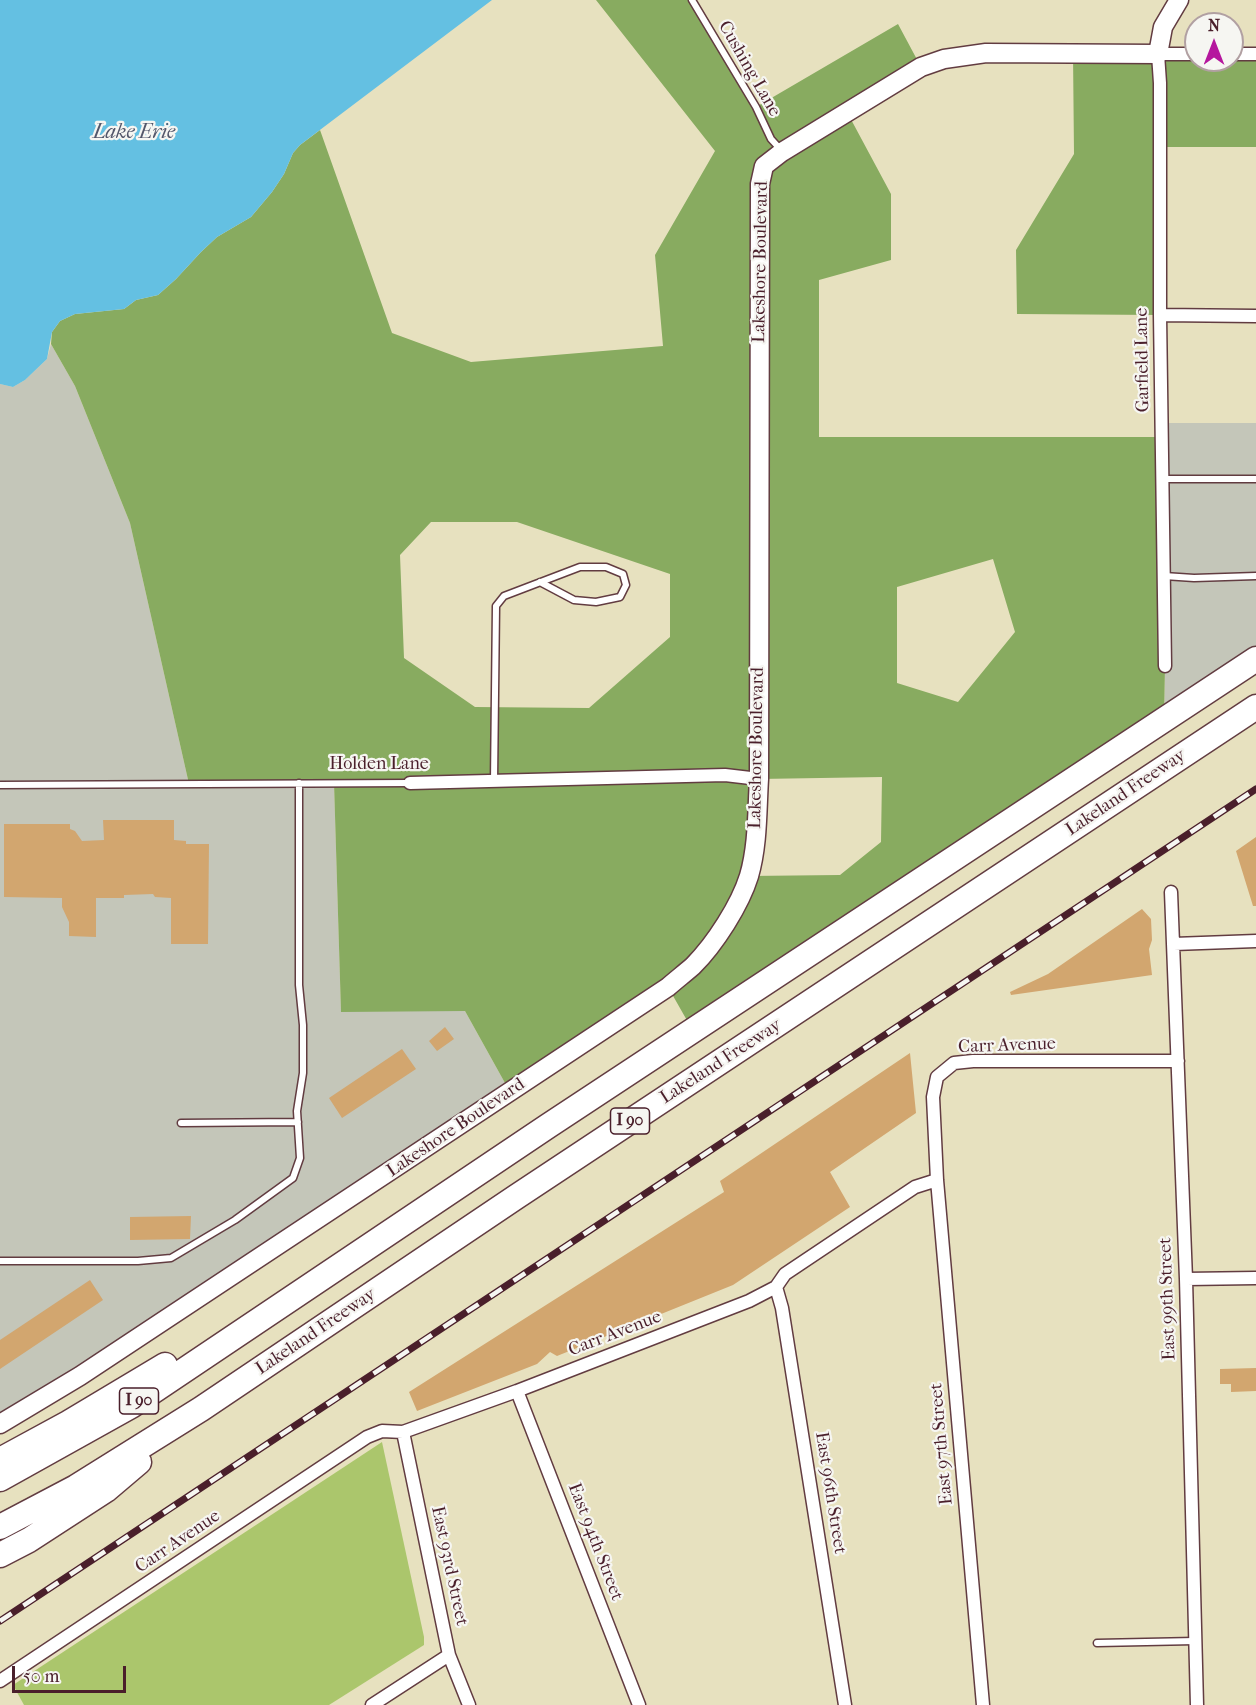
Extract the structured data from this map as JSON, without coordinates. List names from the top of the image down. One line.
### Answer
{"streets":{"highway":["Lakeland Freeway","I 90"],"street":["Lakeshore Boulevard","Garfield Lane","Holden Lane","Carr Avenue","East 99th Street","East 97th Street","East 96th Street","East 94th Street","East 93rd Street"],"lane":["Cushing Lane"]},"crossings":[["Cushing Lane","Lakeshore Boulevard"],["Lakeshore Boulevard","Garfield Lane"],["Lakeshore Boulevard","Holden Lane"],["Carr Avenue","East 99th Street"],["Carr Avenue","East 97th Street"],["Carr Avenue","East 96th Street"],["Carr Avenue","East 94th Street"],["Carr Avenue","East 93rd Street"]],"water":["Lake Erie"],"scale_bar":"50 m","north":"top"}
